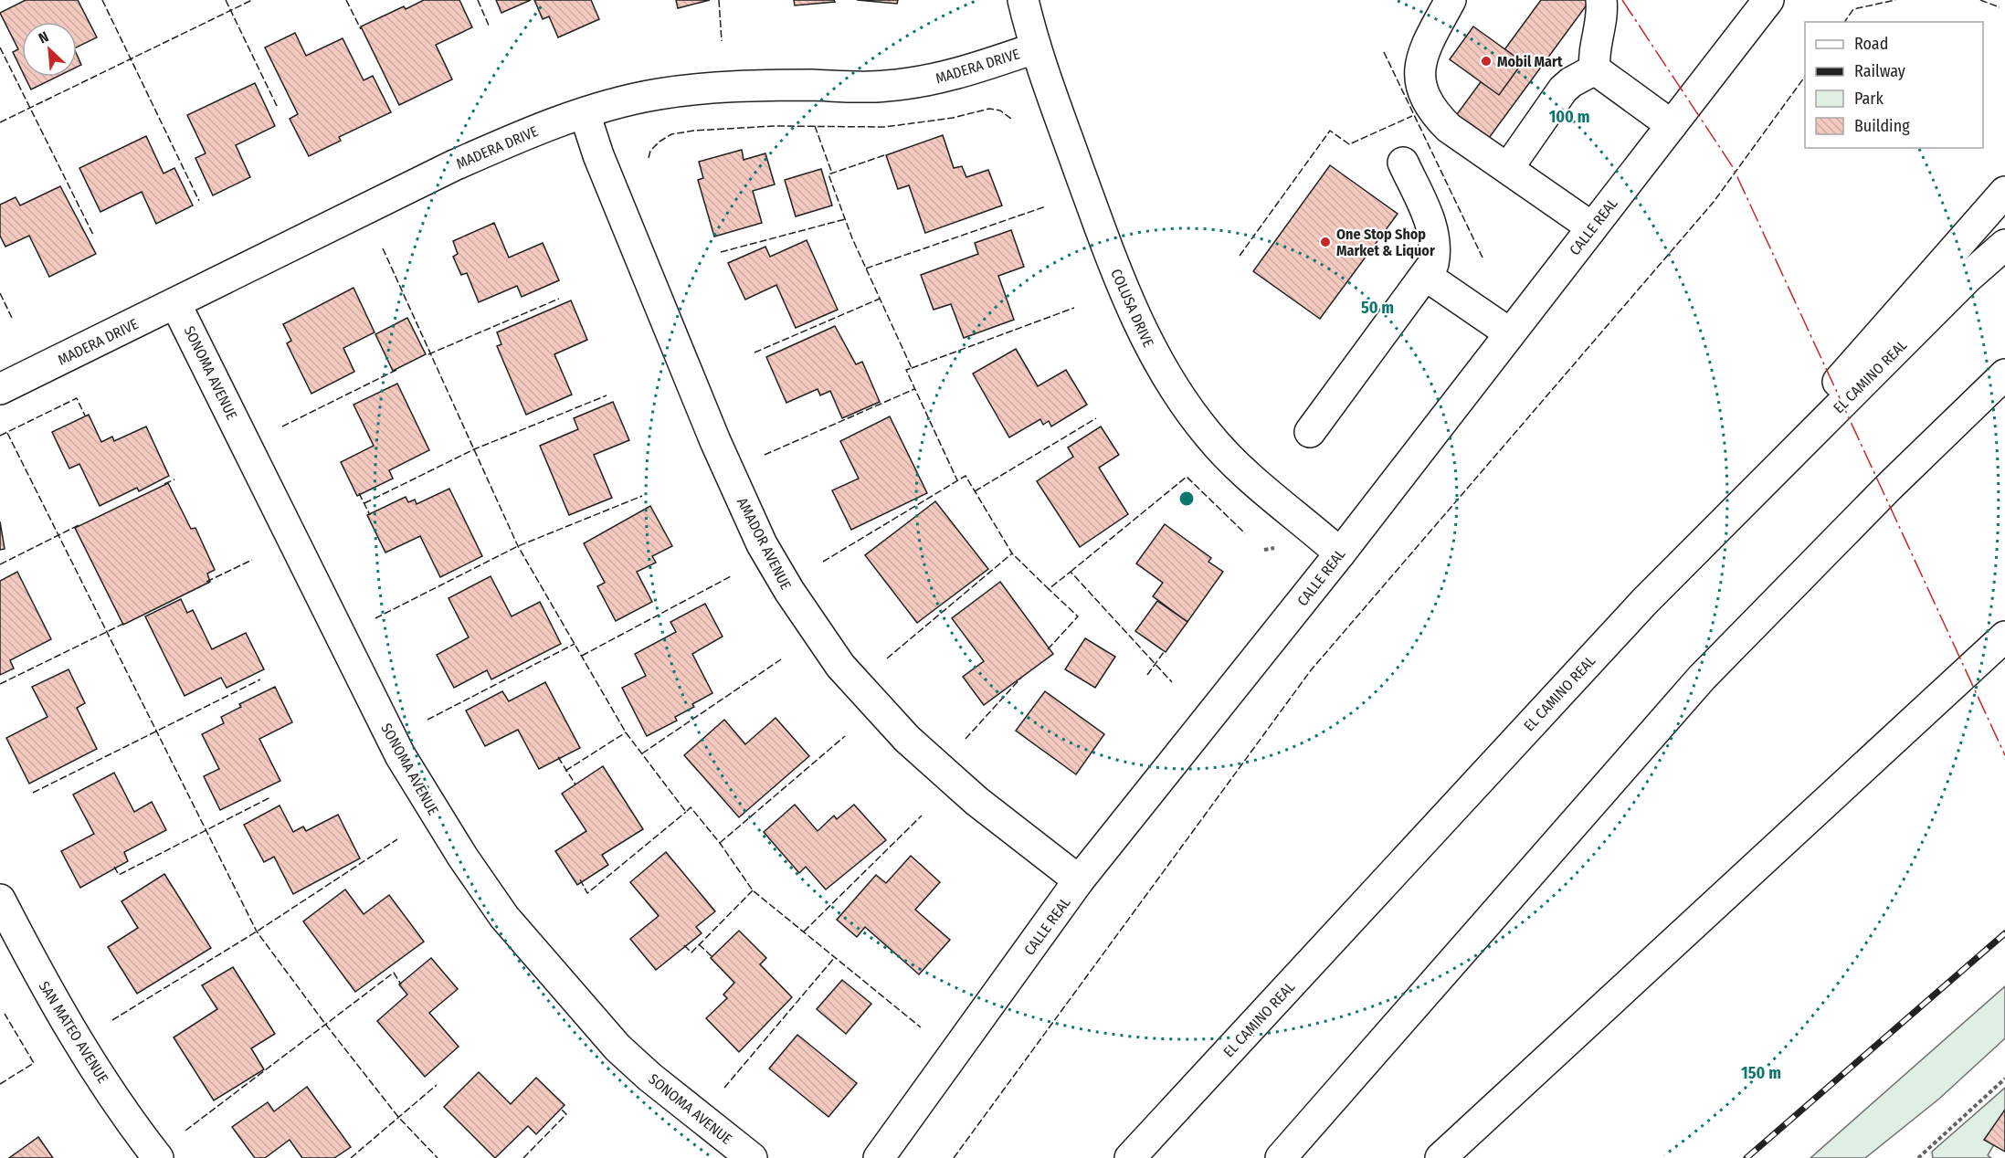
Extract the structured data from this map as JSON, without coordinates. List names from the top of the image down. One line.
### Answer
{"streets":{"main road":["MADERA DRIVE","CALLE REAL","COLUSA DRIVE","SONOMA AVENUE","EL CAMINO REAL","AMADOR AVENUE","SAN MATEO AVENUE"]},"crossings":[["MADERA DRIVE","COLUSA DRIVE"],["MADERA DRIVE","SONOMA AVENUE"],["MADERA DRIVE","AMADOR AVENUE"],["CALLE REAL","COLUSA DRIVE"],["CALLE REAL","AMADOR AVENUE"]],"places":["Mobil Mart","One Stop Shop Market & Liquor"],"legend":["Road","Railway","Park","Building"],"north":"top left","rings":["100 m","50 m","150 m"]}
